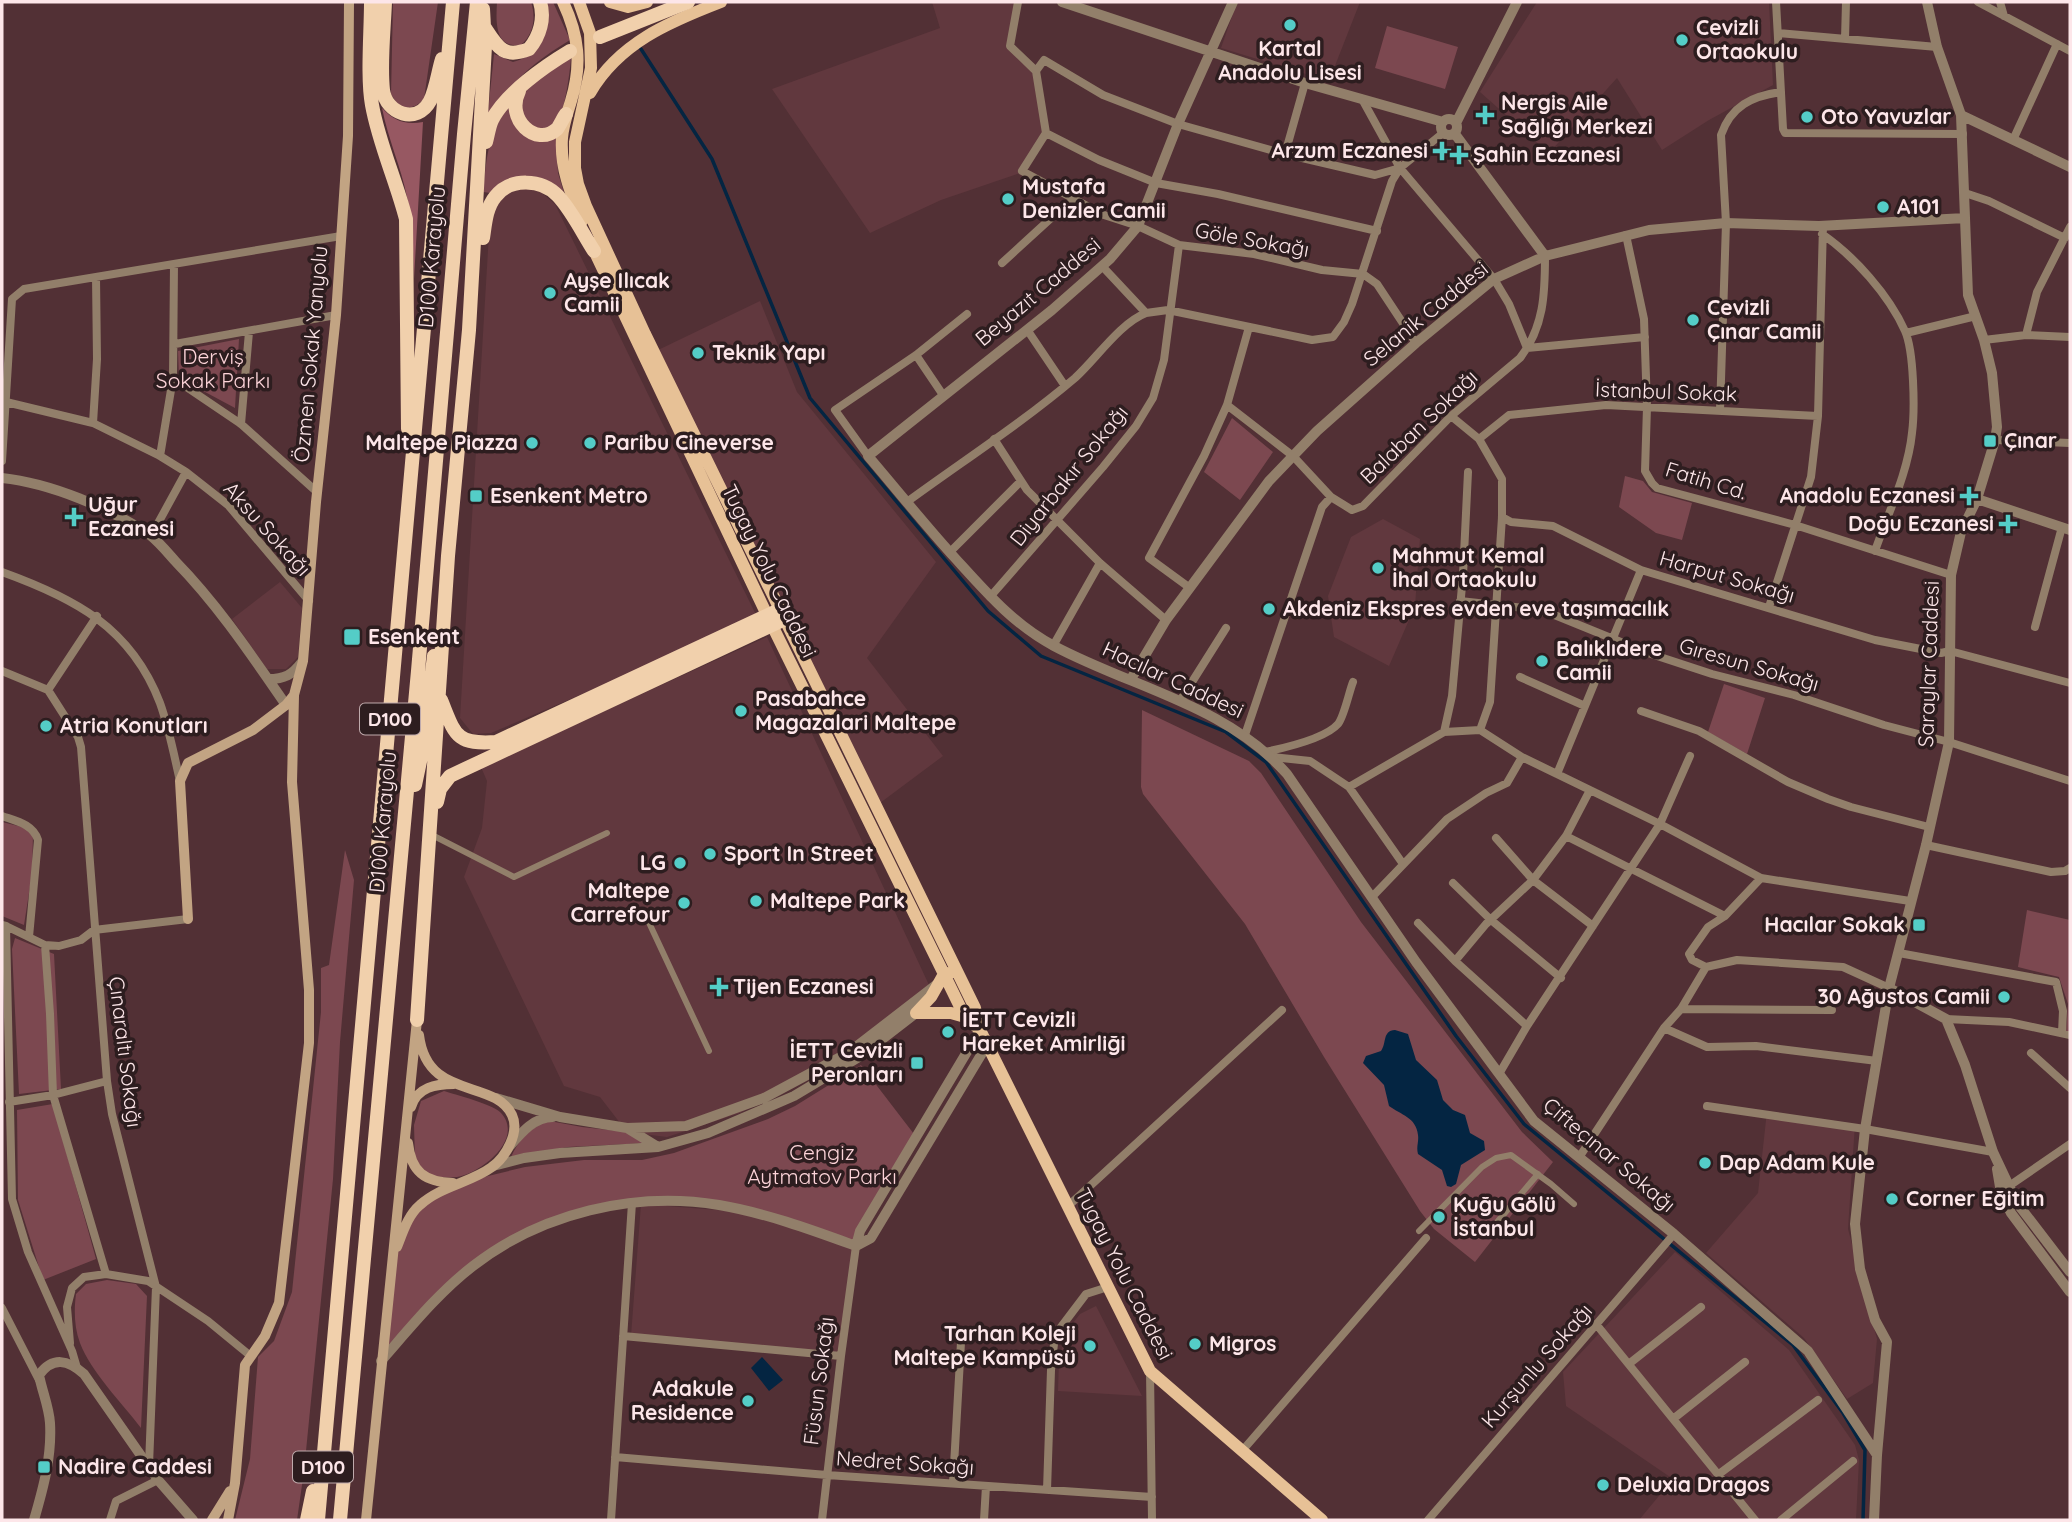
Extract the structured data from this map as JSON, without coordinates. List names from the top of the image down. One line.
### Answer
{"streets":{"highway":["D100 Karayolu","D100"],"main road":["Özmen Sokak Yanyolu","Tugay Yolu Caddesi"],"street":["Göle Sokağı","Beyazıt Caddesi","Selanik Caddesi","İstanbul Sokak","Balaban Sokağı","Diyarbakır Sokağı","Fatih Cd.","Aksu Sokağı","Harput Sokağı","Saraylar Caddesi","Gıresun Sokağı","Hacılar Caddesi","Çınaraltı Sokağı","Çifteçınar Sokağı","Kurşunlu Sokağı","Füsun Sokağı","Nedret Sokağı"]},"crossings":[["Göle Sokağı","Beyazıt Caddesi"],["Göle Sokağı","Diyarbakır Sokağı"],["Beyazıt Caddesi","Hacılar Caddesi"],["Selanik Caddesi","Balaban Sokağı"],["Selanik Caddesi","Fatih Cd."],["Selanik Caddesi","Saraylar Caddesi"],["Selanik Caddesi","Hacılar Caddesi"],["Özmen Sokak Yanyolu","Aksu Sokağı"],["İstanbul Sokak","Fatih Cd."],["Diyarbakır Sokağı","Hacılar Caddesi"],["Fatih Cd.","Saraylar Caddesi"],["Tugay Yolu Caddesi","Füsun Sokağı"],["Harput Sokağı","Saraylar Caddesi"],["Saraylar Caddesi","Gıresun Sokağı"],["Saraylar Caddesi","Çifteçınar Sokağı"],["Hacılar Caddesi","Çifteçınar Sokağı"],["Çifteçınar Sokağı","Kurşunlu Sokağı"],["Füsun Sokağı","Nedret Sokağı"]],"parks":["Derviş Sokak Parkı","Cengiz Aytmatov Parkı"],"places":{"other":["Kartal Anadolu Lisesi","Cevizli Ortaokulu","Oto Yavuzlar","Mustafa Denizler Camii","A101","Ayşe Ilıcak Camii","Cevizli Çınar Camii","Teknik Yapı","Maltepe Piazza","Paribu Cineverse","Mahmut Kemal İhal Ortaokulu","Akdeniz Ekspres evden eve taşımacılık","Balıklıdere Camii","Pasabahce Magazalari Maltepe","Atria Konutları","Sport In Street","LG","Maltepe Park","Maltepe Carrefour","30 Ağustos Camii","İETT Cevizli Hareket Amirliği","Dap Adam Kule","Corner Eğitim","Kuğu Gölü İstanbul","Migros","Tarhan Koleji Maltepe Kampüsü","Adakule Residence","Deluxia Dragos"],"health":["Nergis Aile Sağlığı Merkezi","Arzum Eczanesi","Şahin Eczanesi","Anadolu Eczanesi","Uğur Eczanesi","Doğu Eczanesi","Tijen Eczanesi"],"transit":["Çınar","Esenkent Metro","Esenkent","Hacılar Sokak","İETT Cevizli Peronları","Nadire Caddesi"]}}
